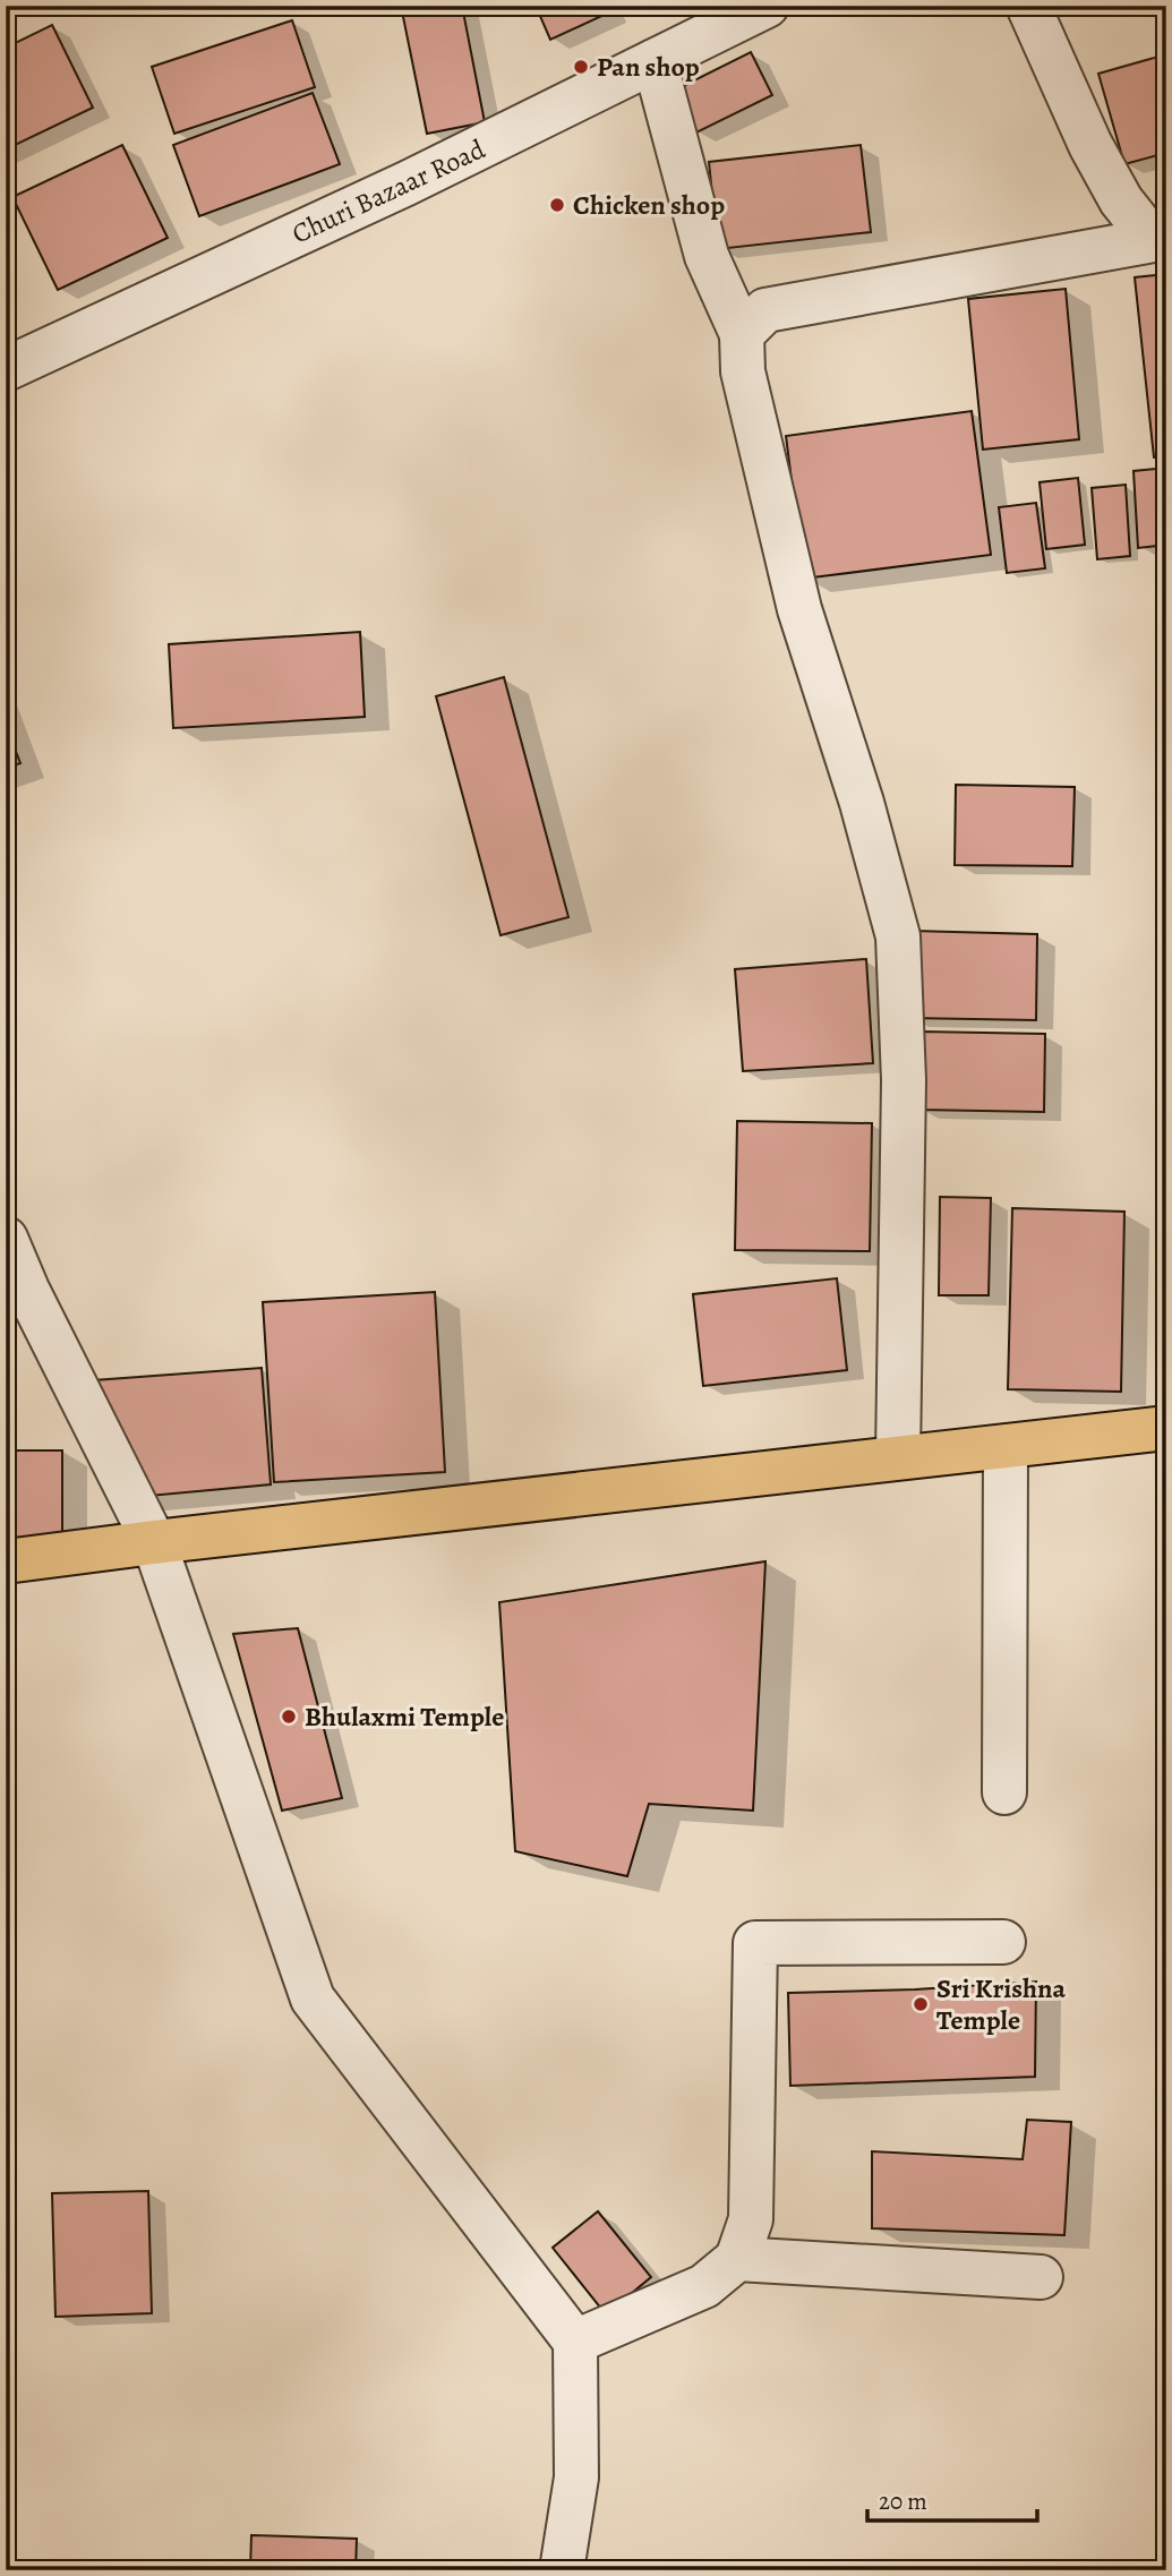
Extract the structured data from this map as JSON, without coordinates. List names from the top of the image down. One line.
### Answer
{"streets":{"street":["Churi Bazaar Road"]},"places":["Pan shop","Chicken shop","Bhulaxmi Temple","Sri Krishna Temple"],"scale_bar":"20 m"}
